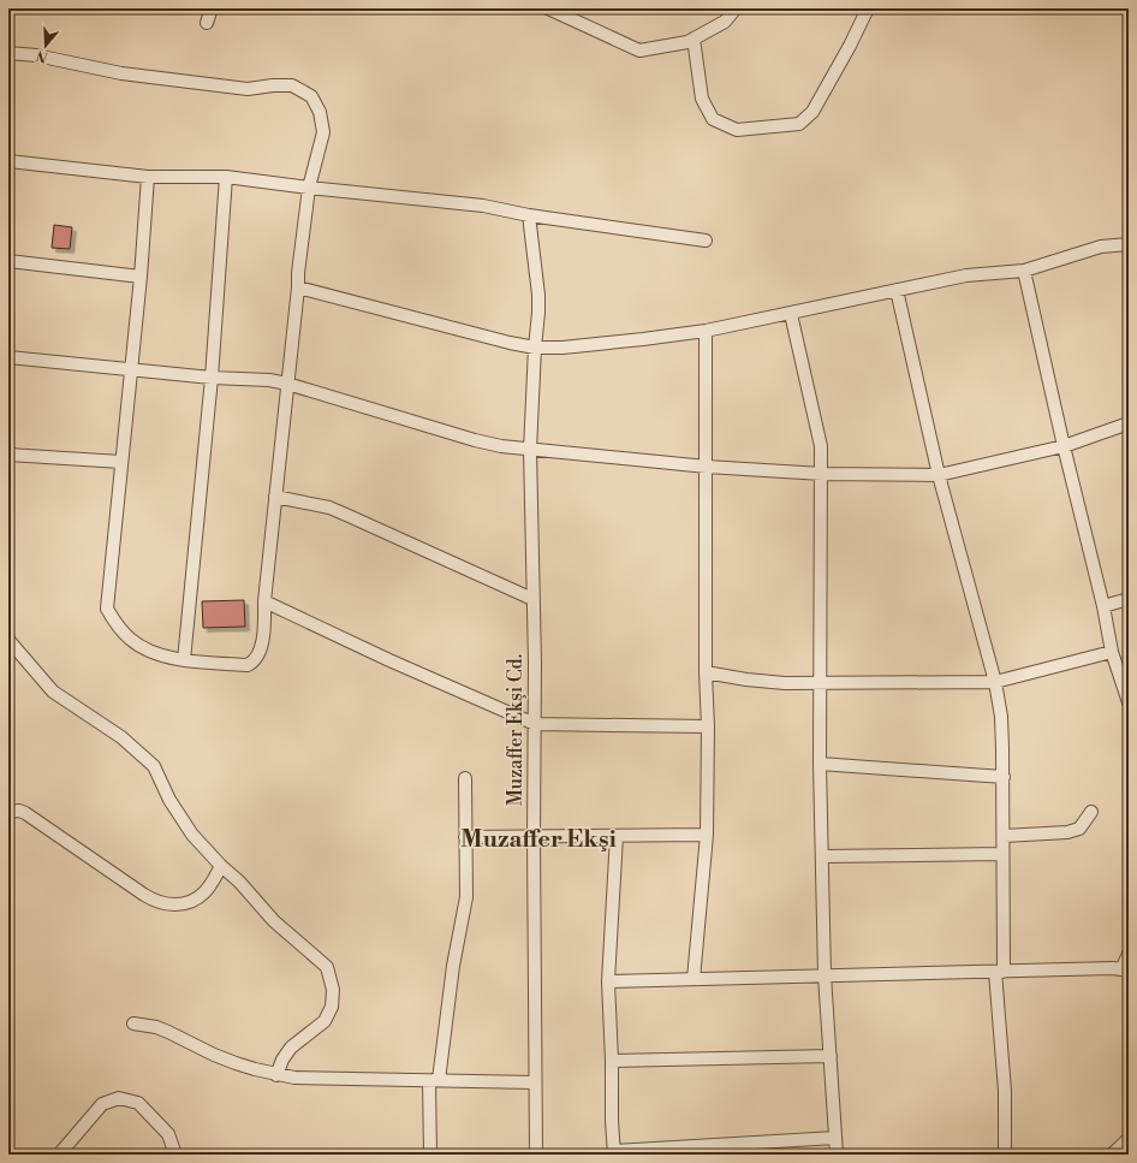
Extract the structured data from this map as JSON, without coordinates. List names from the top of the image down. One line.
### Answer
{"streets":{"street":["Muzaffer Ekşi Cd."]},"districts":["Muzaffer Ekşi"],"north":"bottom"}
